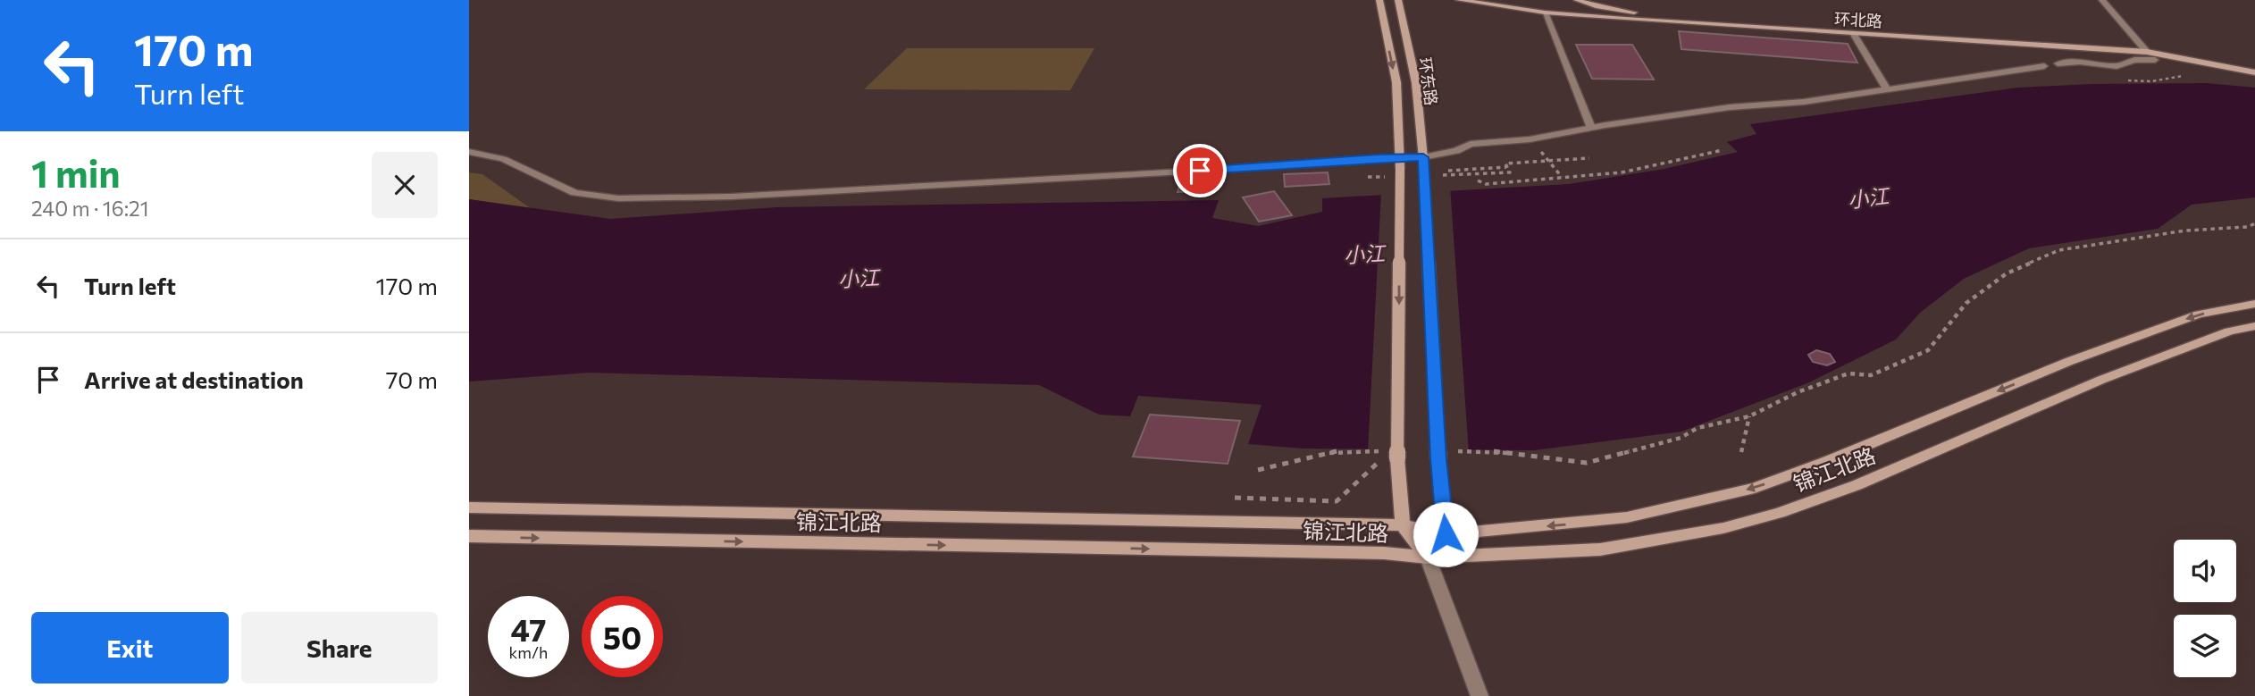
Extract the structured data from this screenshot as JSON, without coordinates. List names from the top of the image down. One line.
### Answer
{"streets":{"main road":["环北路","环东路","锦江北路"]},"crossings":[["环东路","锦江北路"]],"water":["小江"],"page":{"turn":["170 m","Turn left"],"heading":["1 min","240 m · 16:21"],"list":[{"name":"Turn left","value":"170 m"},{"name":"Arrive at destination","value":"70 m"}],"speed":"47 km/h","limit":"50","buttons":["Exit","Share"]}}
